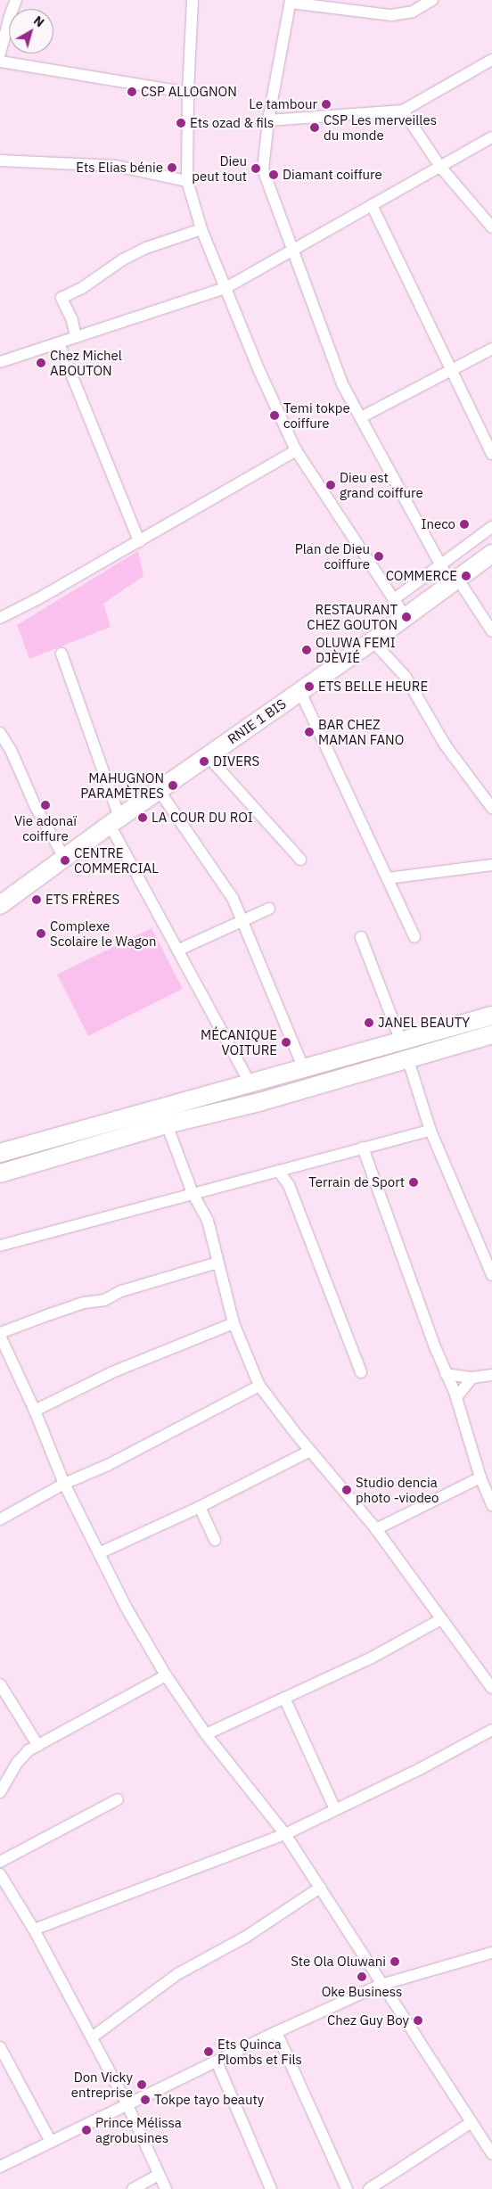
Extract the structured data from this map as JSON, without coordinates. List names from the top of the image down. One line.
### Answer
{"streets":{"main road":["RNIE 1 BIS"]},"places":["CSP ALLOGNON","Le tambour","Ets ozad & fils","CSP Les merveilles du monde","Ets Elias bénie","Dieu peut tout","Diamant coiffure","Chez Michel ABOUTON","Temi tokpe coiffure","Dieu est grand coiffure","Ineco","Plan de Dieu coiffure","COMMERCE","RESTAURANT CHEZ GOUTON","OLUWA FEMI DJÈVIÉ","ETS BELLE HEURE","BAR CHEZ MAMAN FANO","DIVERS","MAHUGNON PARAMÈTRES","Vie adonaï coiffure","LA COUR DU ROI","CENTRE COMMERCIAL","ETS FRÈRES","Complexe Scolaire le Wagon","JANEL BEAUTY","MÉCANIQUE VOITURE","Terrain de Sport","Studio dencia photo -viodeo","Ste Ola Oluwani","Oke Business","Chez Guy Boy","Ets Quinca Plombs et Fils","Don Vicky entreprise","Tokpe tayo beauty","Prince Mélissa agrobusines"],"north":"top right"}
